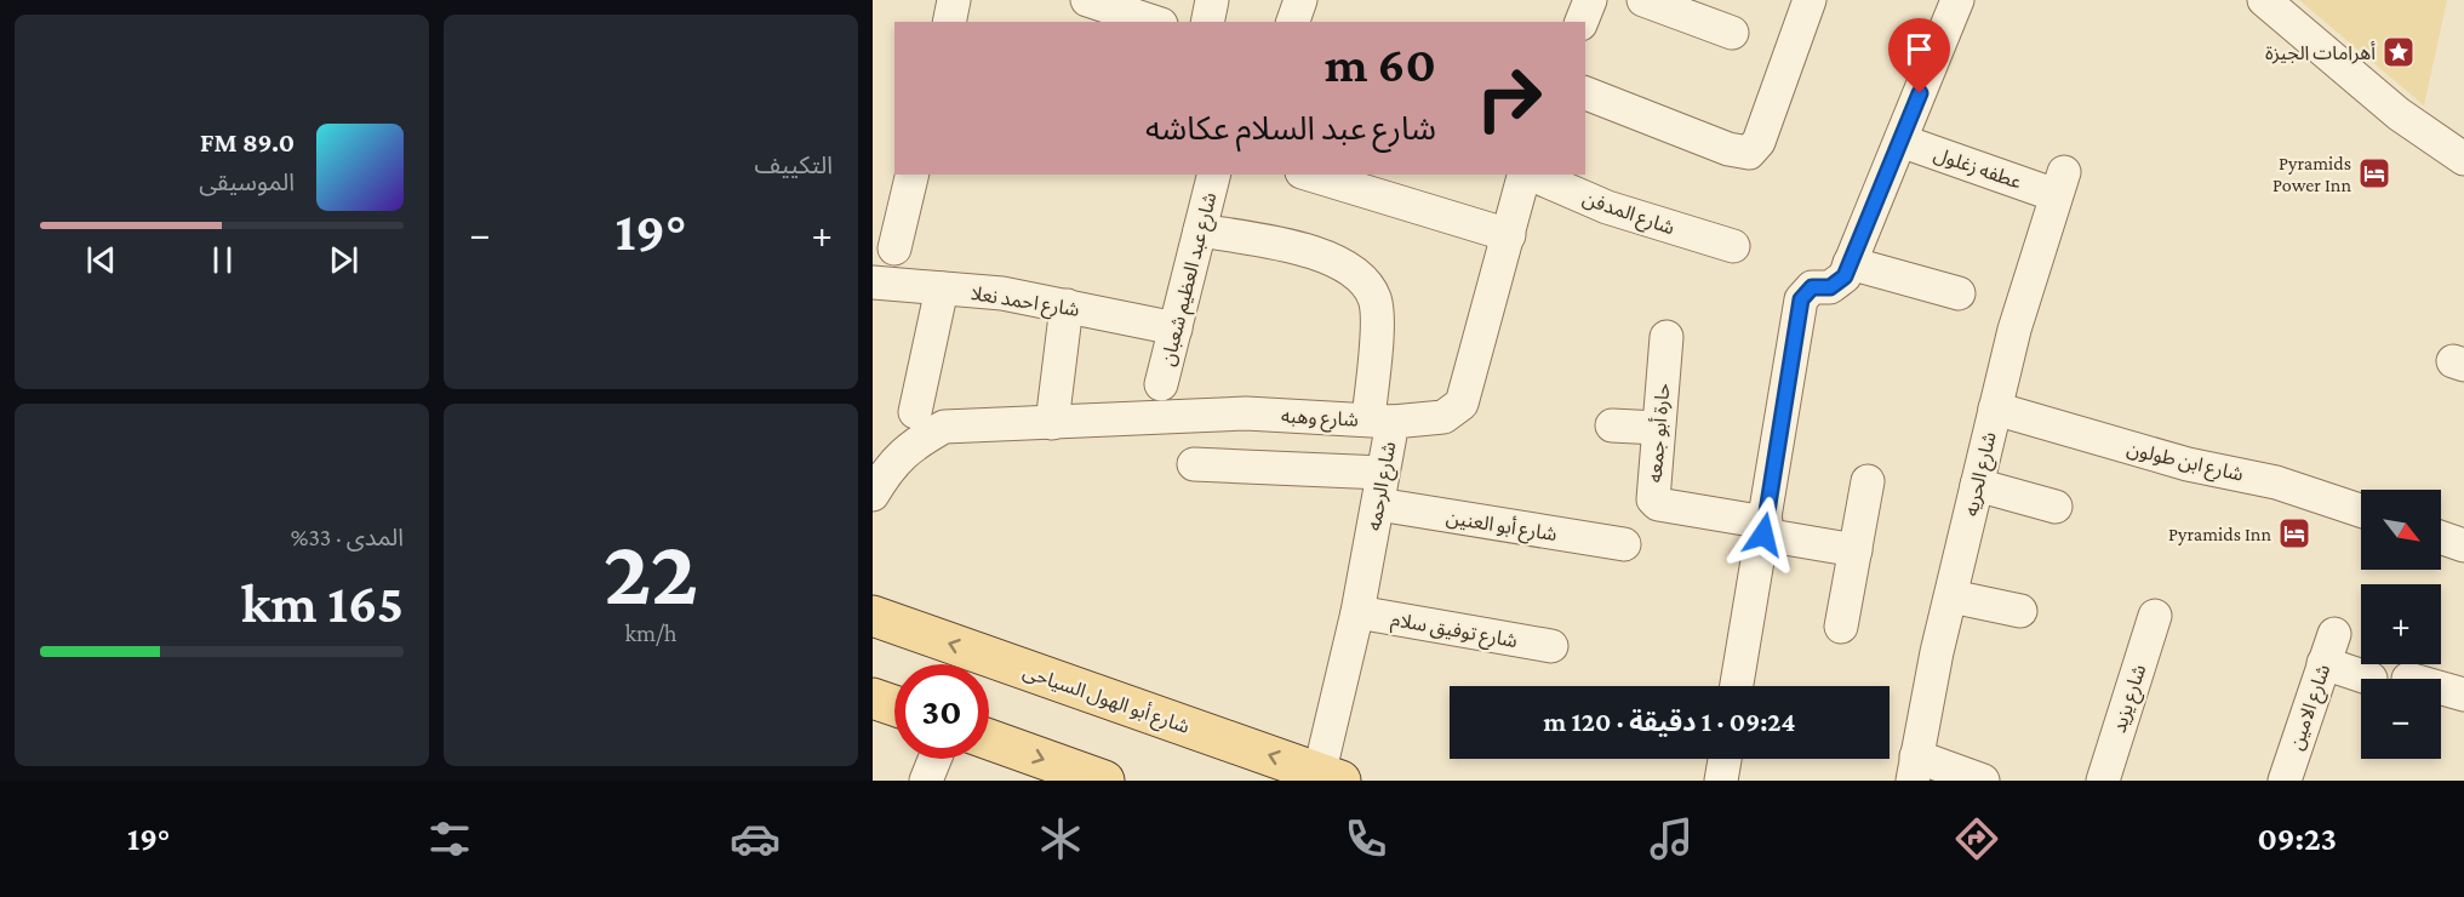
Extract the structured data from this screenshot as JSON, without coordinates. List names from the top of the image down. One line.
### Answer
{"streets":{"main road":["شارع أبو الهول السياحى"],"street":["عطفه زغلول","شارع المدفن","شارع عبد العظيم شعبان","شارع احمد نعلا","شارع وهبه","حارة أبو جمعه","شارع ابن طولون","شارع الحريه","شارع الرحمه","شارع أبو العنين","شارع توفيق سلام","شارع يزيد","شارع الامين"]},"crossings":[["عطفه زغلول","شارع الحريه"],["شارع عبد العظيم شعبان","شارع احمد نعلا"],["شارع وهبه","شارع الرحمه"],["شارع ابن طولون","شارع الحريه"],["شارع الرحمه","شارع أبو العنين"],["شارع الرحمه","شارع توفيق سلام"],["شارع الرحمه","شارع أبو الهول السياحى"]],"places":{"place":["أهرامات الجيزة"],"hotel":["Pyramids Power Inn","Pyramids Inn"]},"north":"bottom right","page":{"tile":["التكييف",["22","km/h"],["المدى · 33%","165 km"]],"turn":["60 m","شارع عبد السلام عكاشه"],"song":["89.0 FM","الموسيقى"],"heat":["−","19°","+"],"map_buttons":["+","−"],"limit":"30","trip":"09:24 · 1 دقيقة · 120 m","tabs":["09:23","19°"]}}
